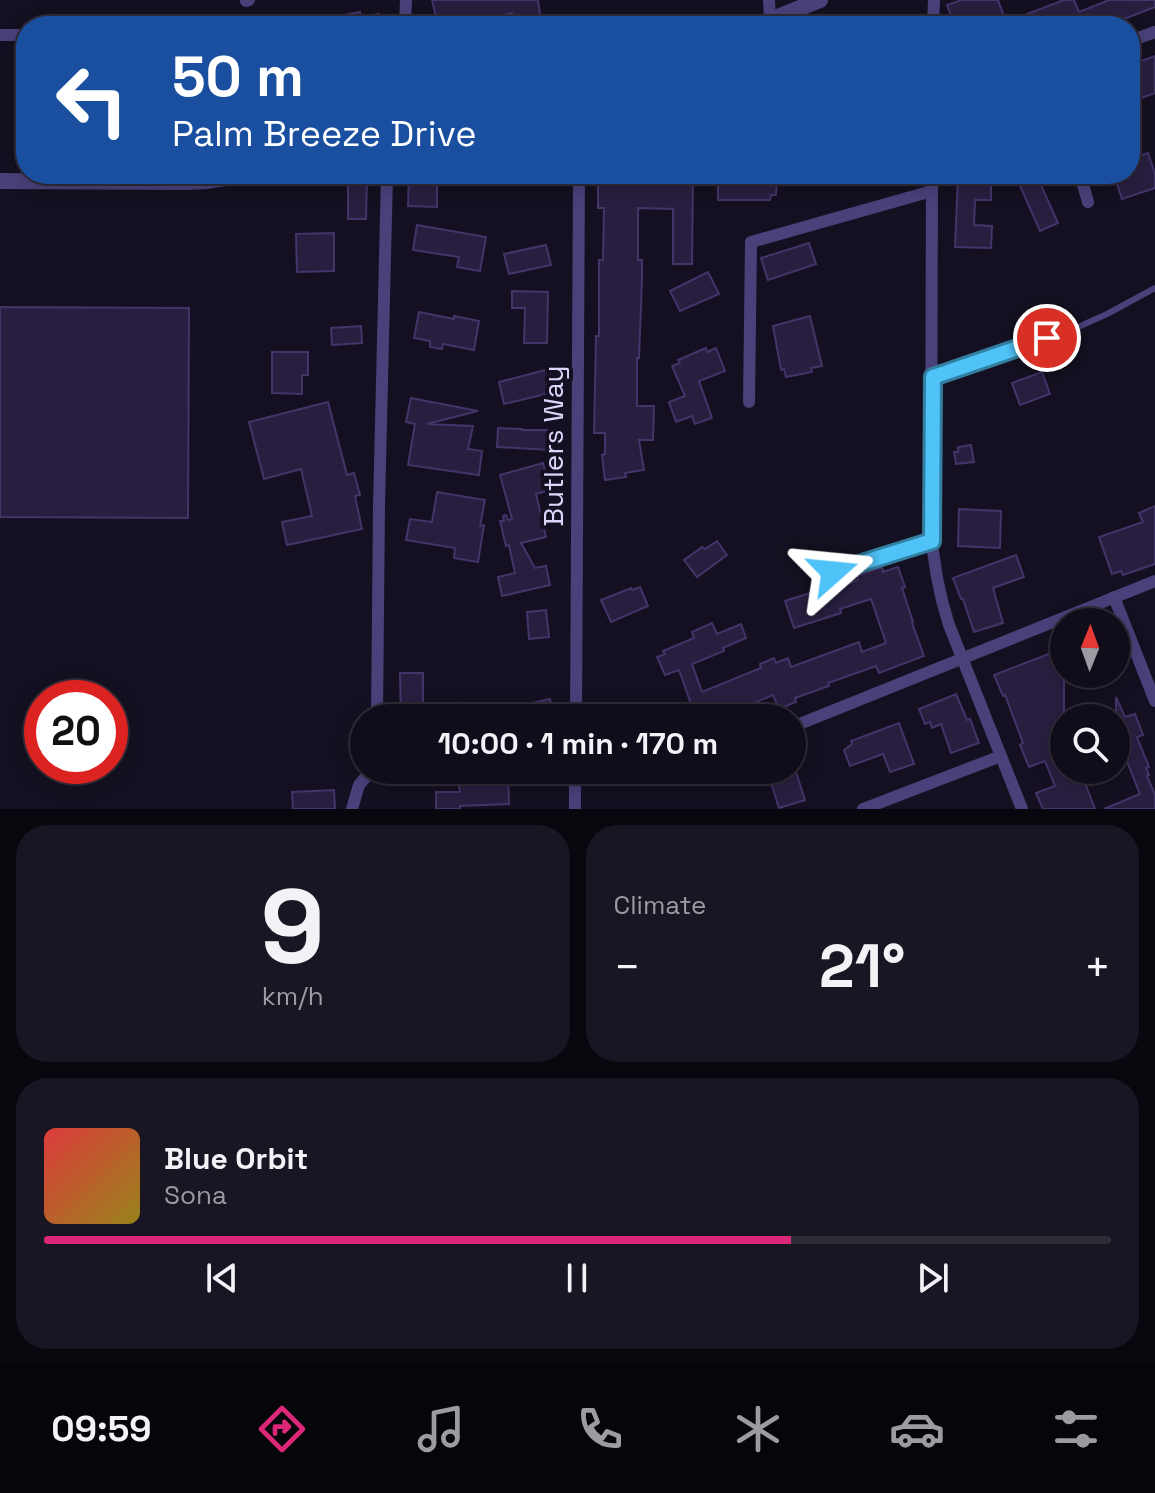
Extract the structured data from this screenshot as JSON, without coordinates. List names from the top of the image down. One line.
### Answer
{"streets":{"street":["Butlers Way"]},"north":"top","page":{"turn":["50 m","Palm Breeze Drive"],"limit":"20","trip":"10:00 · 1 min · 170 m","tile":[["9","km/h"],"Climate"],"heat":["−","21°","+"],"song":["Blue Orbit","Sona"],"tabs":"09:59"}}
